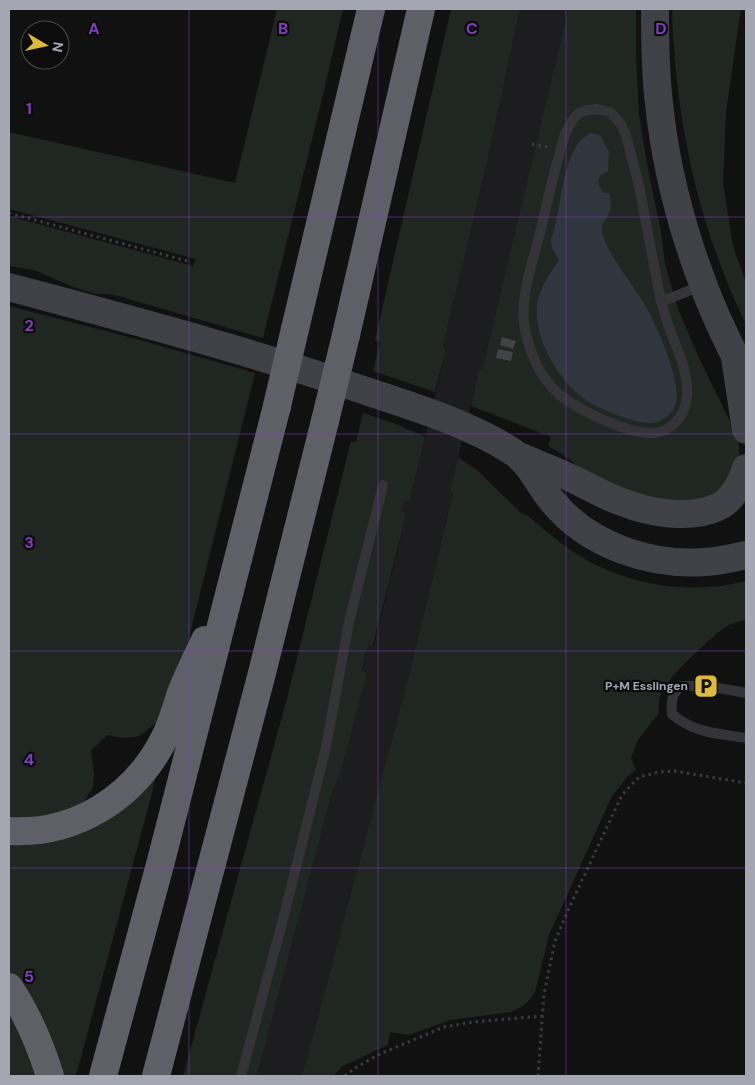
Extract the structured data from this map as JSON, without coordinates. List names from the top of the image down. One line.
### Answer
{"places":{"parking":["P+M Esslingen"]},"north":"right","grid":{"columns":["A","B","C","D"],"rows":["1","2","3","4","5"]}}
